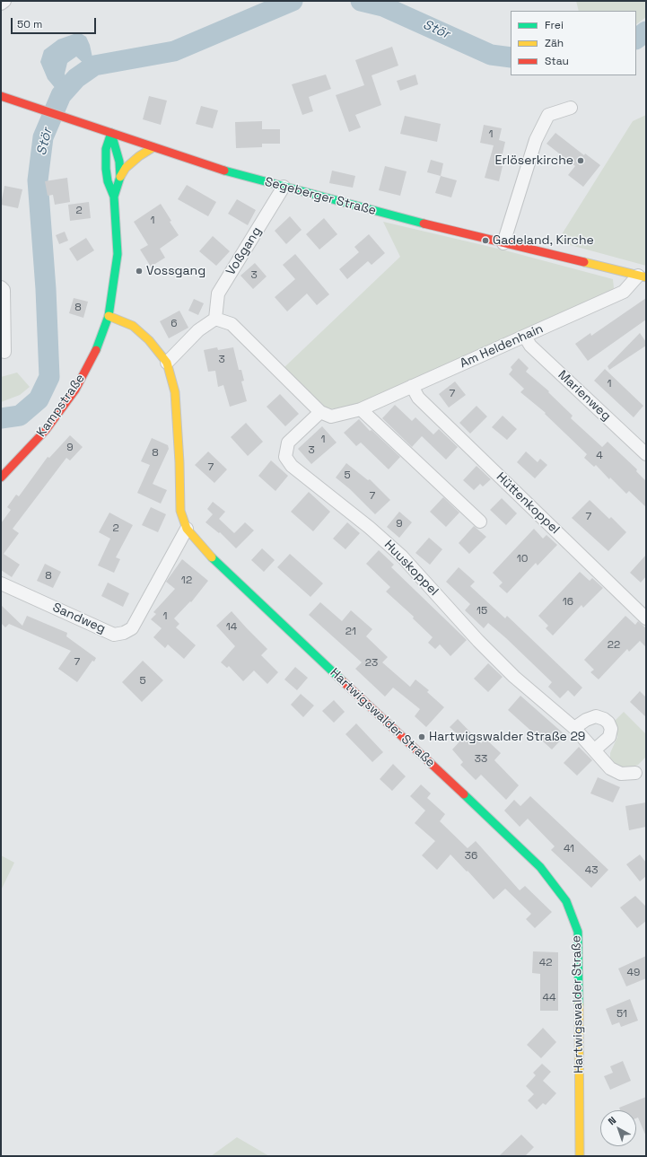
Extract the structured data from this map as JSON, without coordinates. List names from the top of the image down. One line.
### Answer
{"streets":{"street":["Segeberger Straße","Voßgang","Am Heldenhain","Marienweg","Kampstraße","Hüttenkoppel","Huuskoppel","Sandweg","Hartwigswalder Straße"]},"crossings":[["Segeberger Straße","Voßgang"],["Segeberger Straße","Am Heldenhain"],["Segeberger Straße","Kampstraße"],["Am Heldenhain","Marienweg"],["Am Heldenhain","Hüttenkoppel"],["Am Heldenhain","Huuskoppel"],["Kampstraße","Hartwigswalder Straße"],["Sandweg","Hartwigswalder Straße"]],"water":["Stör"],"places":["Erlöserkirche","Gadeland, Kirche","Vossgang","Hartwigswalder Straße 29"],"house_numbers":["1","2","1","3","8","6","3","1","7","1","9","3","8","4","7","5","7","7","9","2","10","8","12","16","15","1","14","21","22","7","23","5","33","41","36","43","42","49","44","51"],"legend":["Frei","Zäh","Stau"],"scale_bar":"50 m","north":"top left"}
